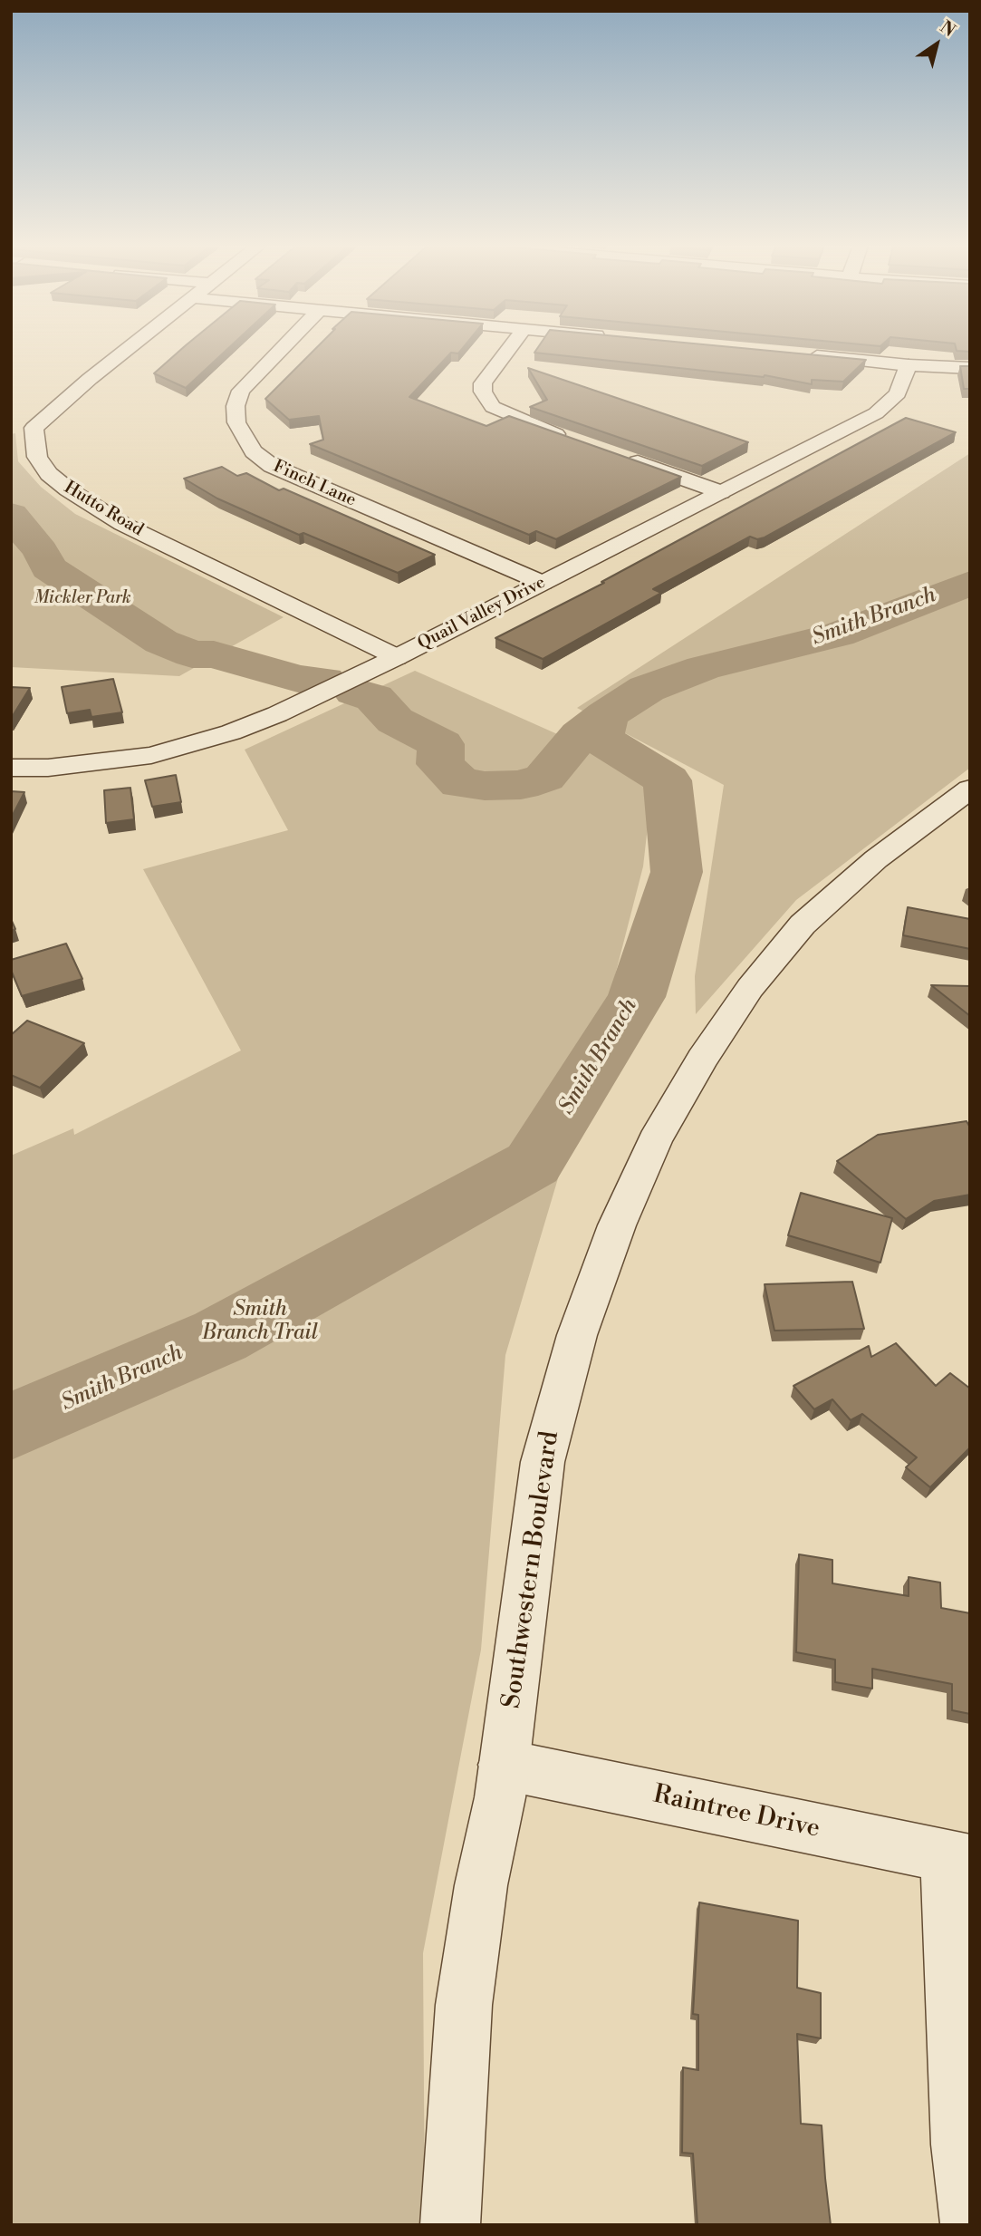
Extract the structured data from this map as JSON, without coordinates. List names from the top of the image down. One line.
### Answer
{"streets":{"street":["Finch Lane","Hutto Road","Quail Valley Drive","Southwestern Boulevard","Raintree Drive"]},"crossings":[["Finch Lane","Quail Valley Drive"],["Hutto Road","Quail Valley Drive"],["Southwestern Boulevard","Raintree Drive"]],"water":["Smith Branch"],"parks":["Mickler Park","Smith Branch Trail"],"north":"top right"}
